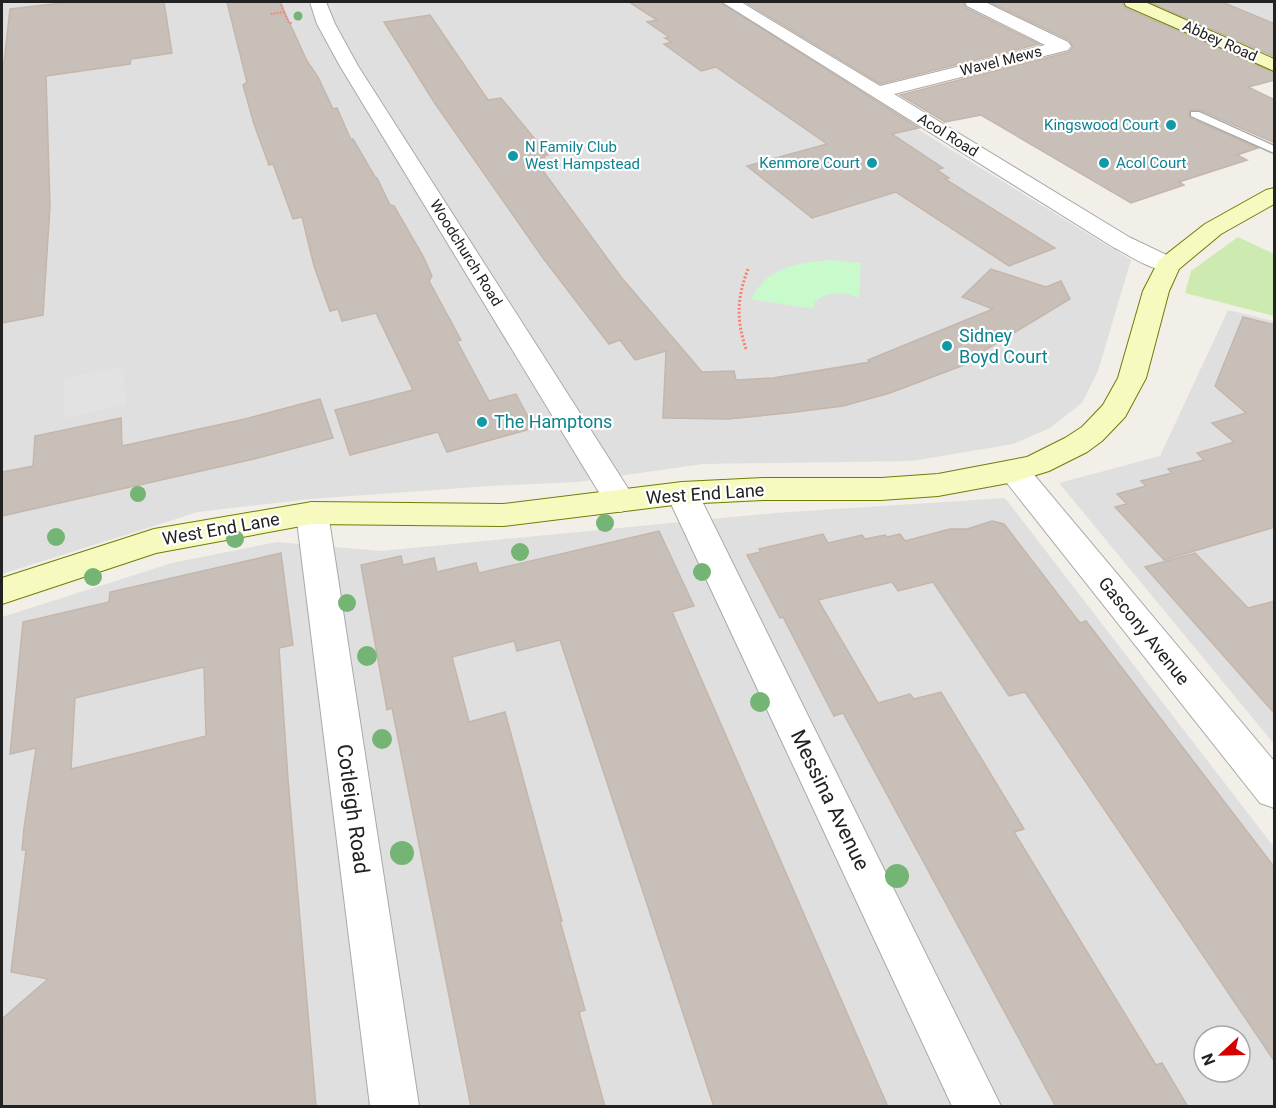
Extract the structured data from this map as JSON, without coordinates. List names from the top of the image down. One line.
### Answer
{"streets":{"main road":["Abbey Road","West End Lane"],"street":["Wavel Mews","Acol Road","Woodchurch Road","Gascony Avenue","Messina Avenue","Cotleigh Road"]},"crossings":[["Wavel Mews","Acol Road"],["Acol Road","West End Lane"],["Woodchurch Road","West End Lane"],["West End Lane","Gascony Avenue"],["West End Lane","Messina Avenue"],["West End Lane","Cotleigh Road"]],"places":["Kingswood Court","N Family Club West Hampstead","Kenmore Court","Acol Court","Sidney Boyd Court","The Hamptons"],"north":"left"}
